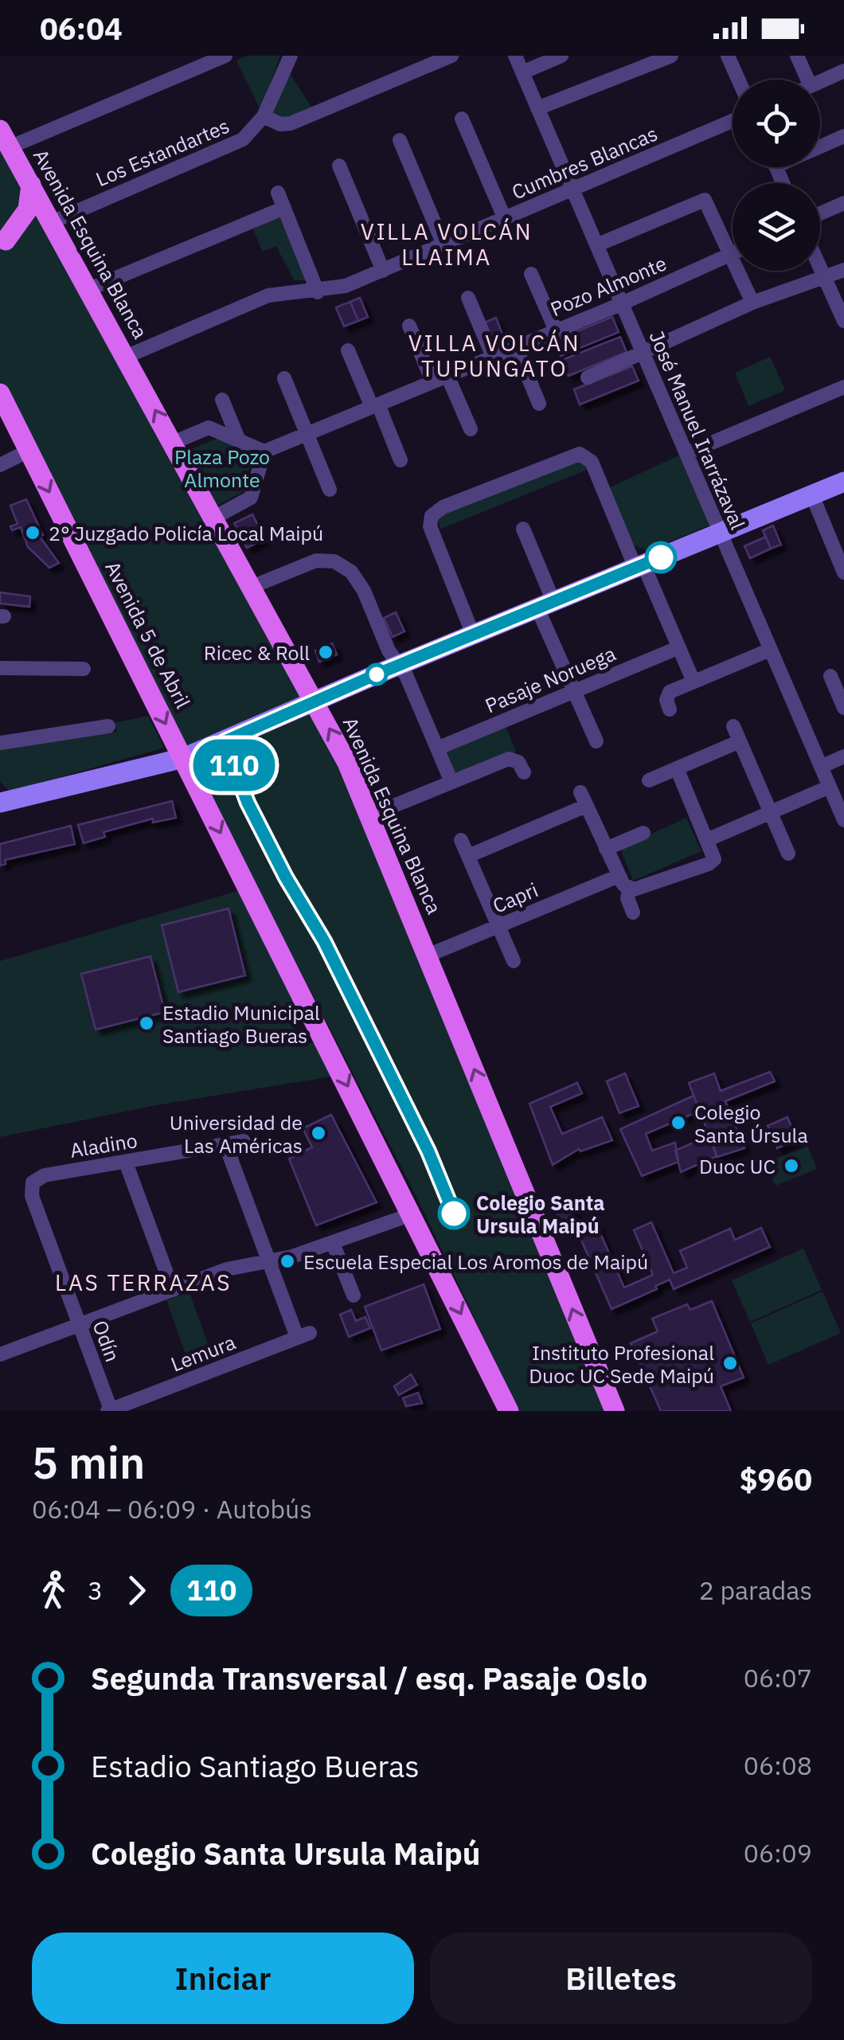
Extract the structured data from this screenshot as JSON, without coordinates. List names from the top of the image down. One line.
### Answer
{"streets":{"main road":["Avenida Esquina Blanca","Avenida 5 de Abril"],"street":["Los Estandartes","Cumbres Blancas","Pozo Almonte","José Manuel Irarrázaval","Pasaje Noruega","Capri","Aladino","Odín","Lemura"]},"crossings":[["Los Estandartes","Avenida Esquina Blanca"],["Cumbres Blancas","Avenida Esquina Blanca"],["Cumbres Blancas","José Manuel Irarrázaval"],["Avenida Esquina Blanca","Capri"],["Pozo Almonte","José Manuel Irarrázaval"],["Aladino","Odín"],["Odín","Lemura"]],"one_way":["Avenida Esquina Blanca","Avenida 5 de Abril"],"districts":["VILLA VOLCÁN LLAIMA","VILLA VOLCÁN TUPUNGATO","LAS TERRAZAS"],"parks":["Plaza Pozo Almonte"],"places":["2° Juzgado Policía Local Maipú","Ricec & Roll","Estadio Municipal Santiago Bueras","Colegio Santa Úrsula","Universidad de Las Américas","Duoc UC","Colegio Santa Ursula Maipú","Escuela Especial Los Aromos de Maipú","Instituto Profesional Duoc UC Sede Maipú"],"lines":["bus line 110"],"page":{"status":"06:04","on_map":"110","heading":["5 min","06:04 – 06:09 · Autobús","$960"],"legs":["3","110","2 paradas"],"list":[{"name":"Segunda Transversal / esq. Pasaje Oslo","value":"06:07"},{"name":"Estadio Santiago Bueras","value":"06:08"},{"name":"Colegio Santa Ursula Maipú","value":"06:09"}],"buttons":["Iniciar","Billetes"]}}
